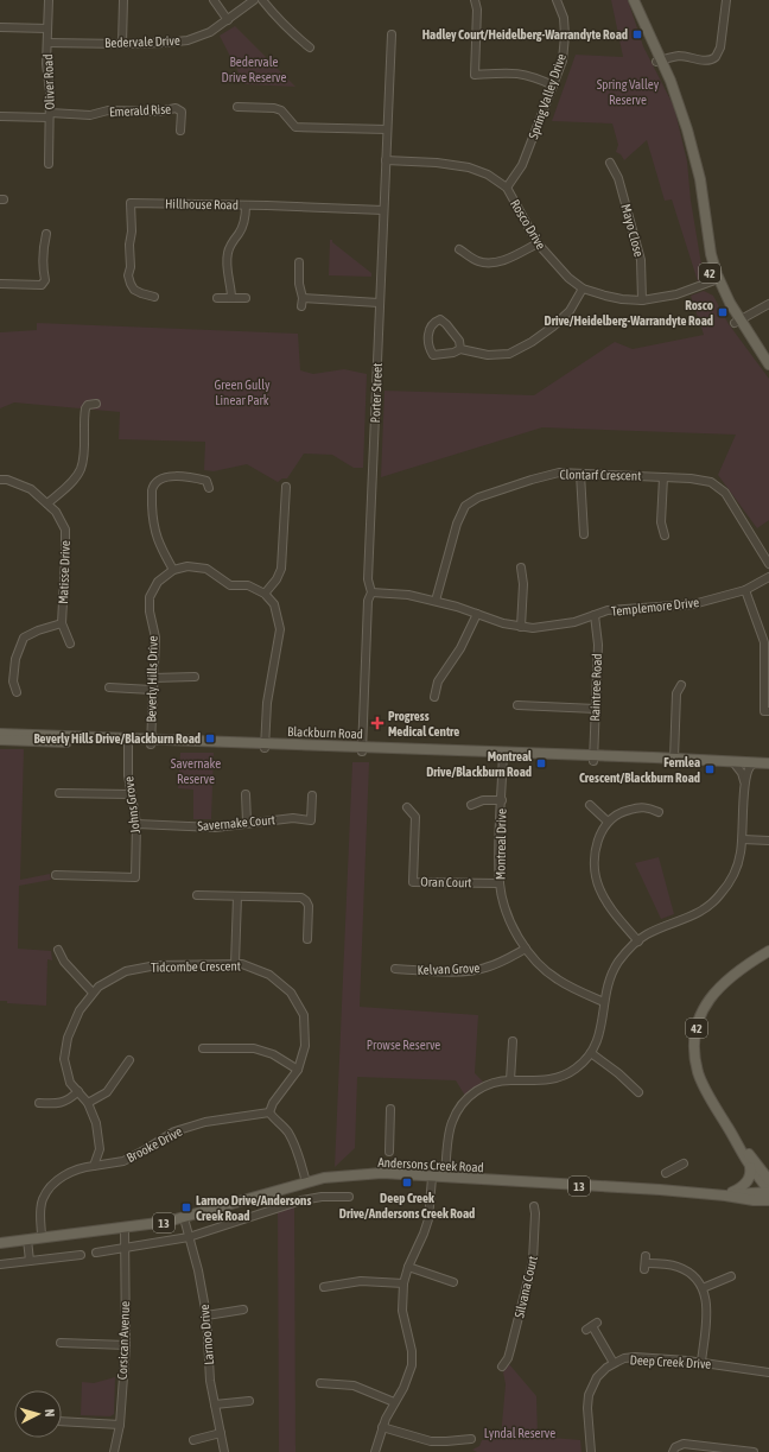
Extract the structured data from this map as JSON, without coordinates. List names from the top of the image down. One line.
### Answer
{"streets":{"main road":["42","Blackburn Road","Andersons Creek Road","13"],"street":["Bedervale Drive","Oliver Road","Spring Valley Drive","Emerald Rise","Hillhouse Road","Rosco Drive","Mayo Close","Porter Street","Clontarf Crescent","Matisse Drive","Templemore Drive","Beverly Hills Drive","Raintree Road","Johns Grove","Savernake Court","Montreal Drive","Oran Court","Tidcombe Crescent","Kelvan Grove","Brooke Drive","Silvana Court","Larnoo Drive","Corsican Avenue","Deep Creek Drive"]},"crossings":[["Bedervale Drive","Oliver Road"],["Oliver Road","Emerald Rise"],["Spring Valley Drive","Rosco Drive"],["Hillhouse Road","Porter Street"],["Rosco Drive","Mayo Close"],["Rosco Drive","42"],["Rosco Drive","Porter Street"],["42","Andersons Creek Road"],["Porter Street","Templemore Drive"],["Porter Street","Blackburn Road"],["Clontarf Crescent","Templemore Drive"],["Templemore Drive","Raintree Road"],["Beverly Hills Drive","Blackburn Road"],["Raintree Road","Blackburn Road"],["Blackburn Road","Johns Grove"],["Blackburn Road","Montreal Drive"],["Johns Grove","Savernake Court"],["Montreal Drive","Oran Court"],["Montreal Drive","Kelvan Grove"],["Tidcombe Crescent","Brooke Drive"],["Andersons Creek Road","Larnoo Drive"],["Andersons Creek Road","Corsican Avenue"]],"parks":["Bedervale Drive Reserve","Spring Valley Reserve","Green Gully Linear Park","Savernake Reserve","Prowse Reserve","Lyndal Reserve"],"places":{"transit":["Hadley Court/Heidelberg-Warrandyte Road","Rosco Drive/Heidelberg-Warrandyte Road","Beverly Hills Drive/Blackburn Road","Montreal Drive/Blackburn Road","Fernlea Crescent/Blackburn Road","Deep Creek Drive/Andersons Creek Road","Larnoo Drive/Andersons Creek Road"],"health":["Progress Medical Centre"]},"north":"right"}
